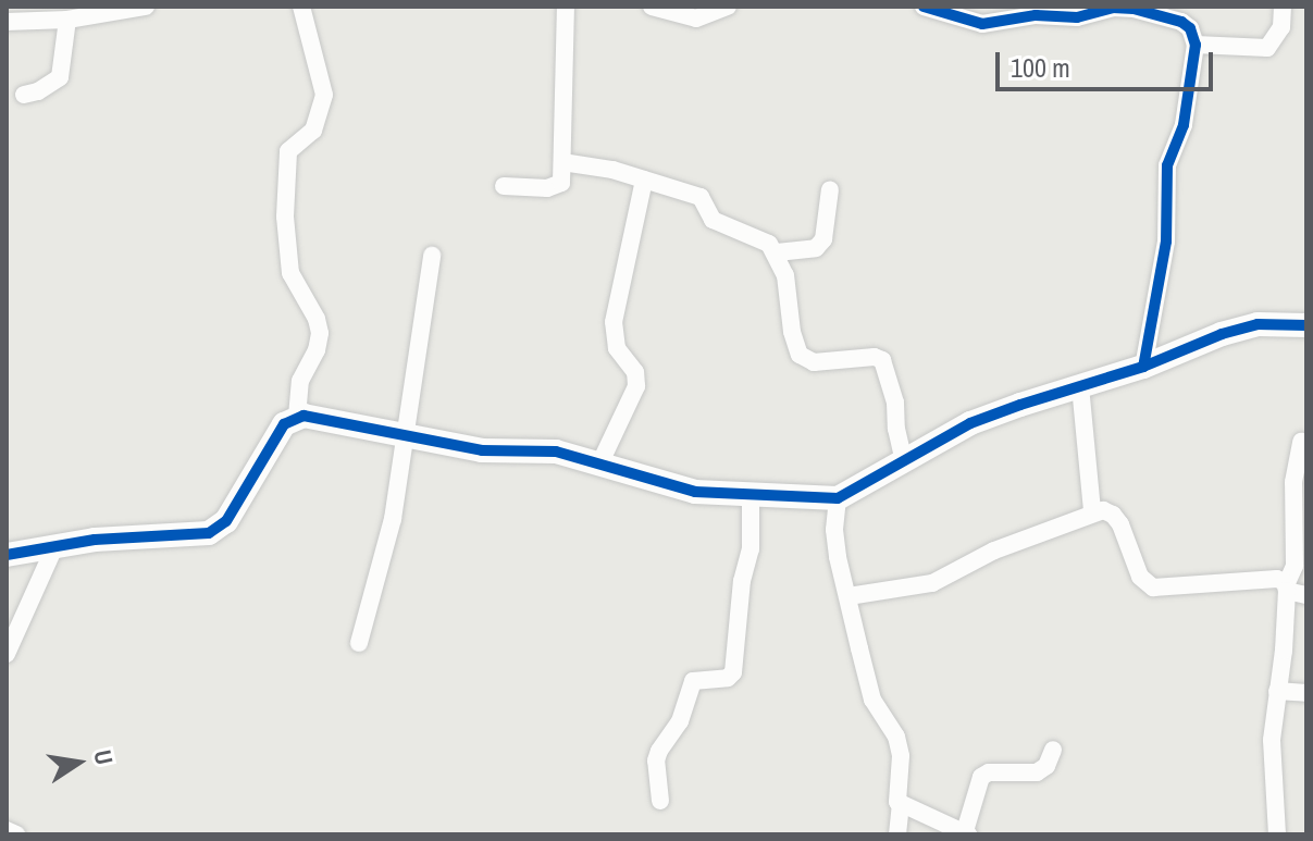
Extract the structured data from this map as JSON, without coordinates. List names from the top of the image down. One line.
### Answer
{"scale_bar":"100 m","north":"right"}
